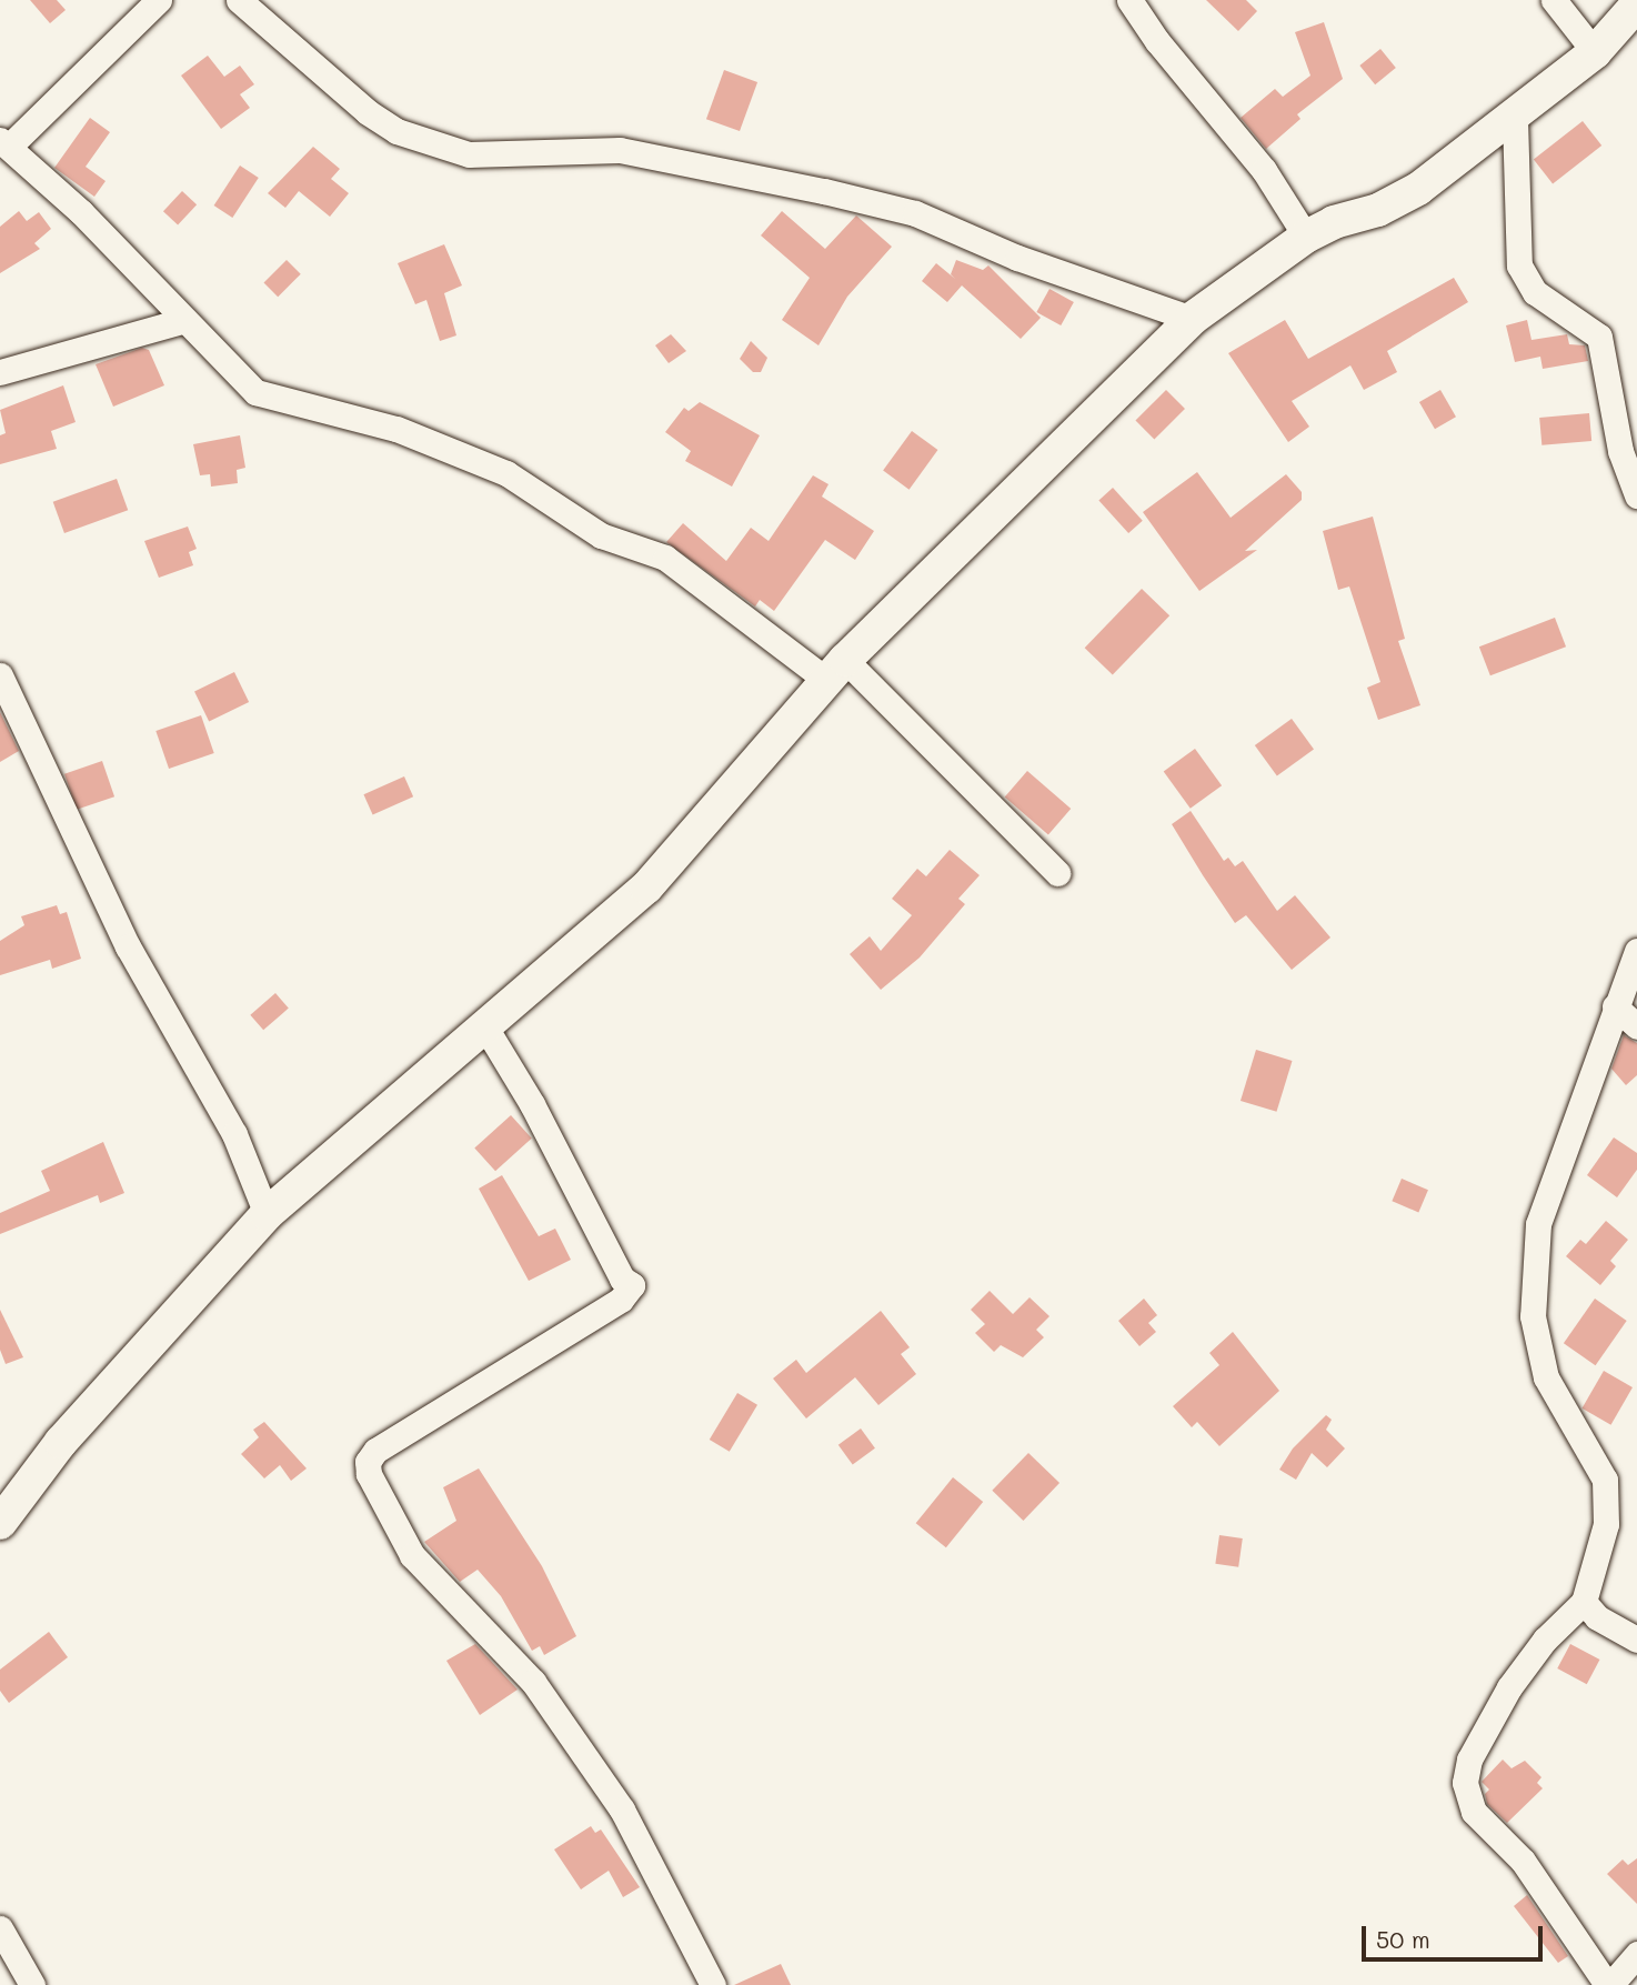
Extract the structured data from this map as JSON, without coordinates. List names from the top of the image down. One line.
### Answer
{"scale_bar":"50 m"}
